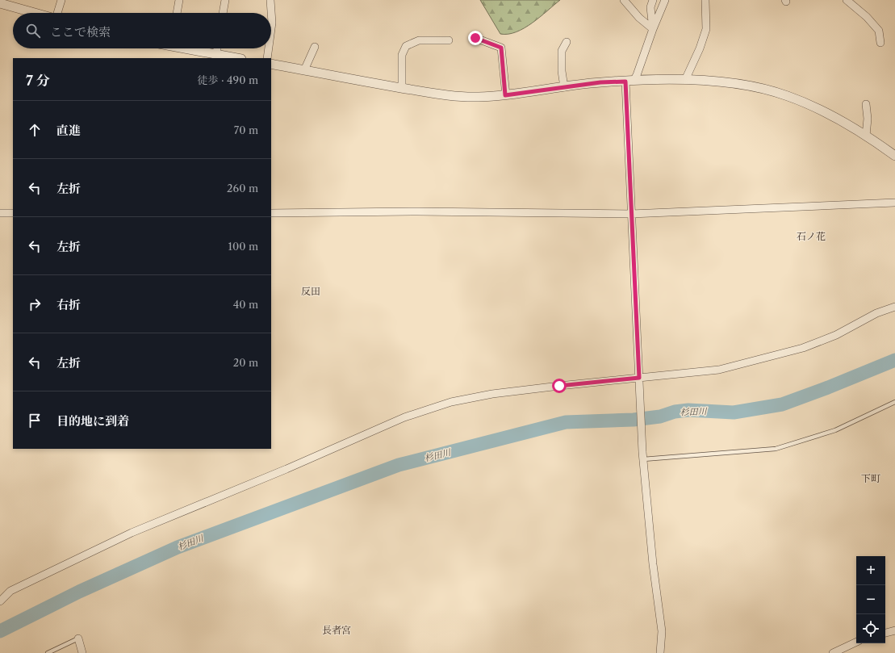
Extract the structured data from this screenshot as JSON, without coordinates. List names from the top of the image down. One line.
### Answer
{"districts":["石ノ花","反田","下町","長者宮"],"water":["杉田川"],"page":{"search":"ここで検索","heading":["7 分","徒歩 · 490 m"],"list":[["直進","70 m"],["左折","260 m"],["左折","100 m"],["右折","40 m"],["左折","20 m"],"目的地に到着"],"map_buttons":["+","−"]}}
